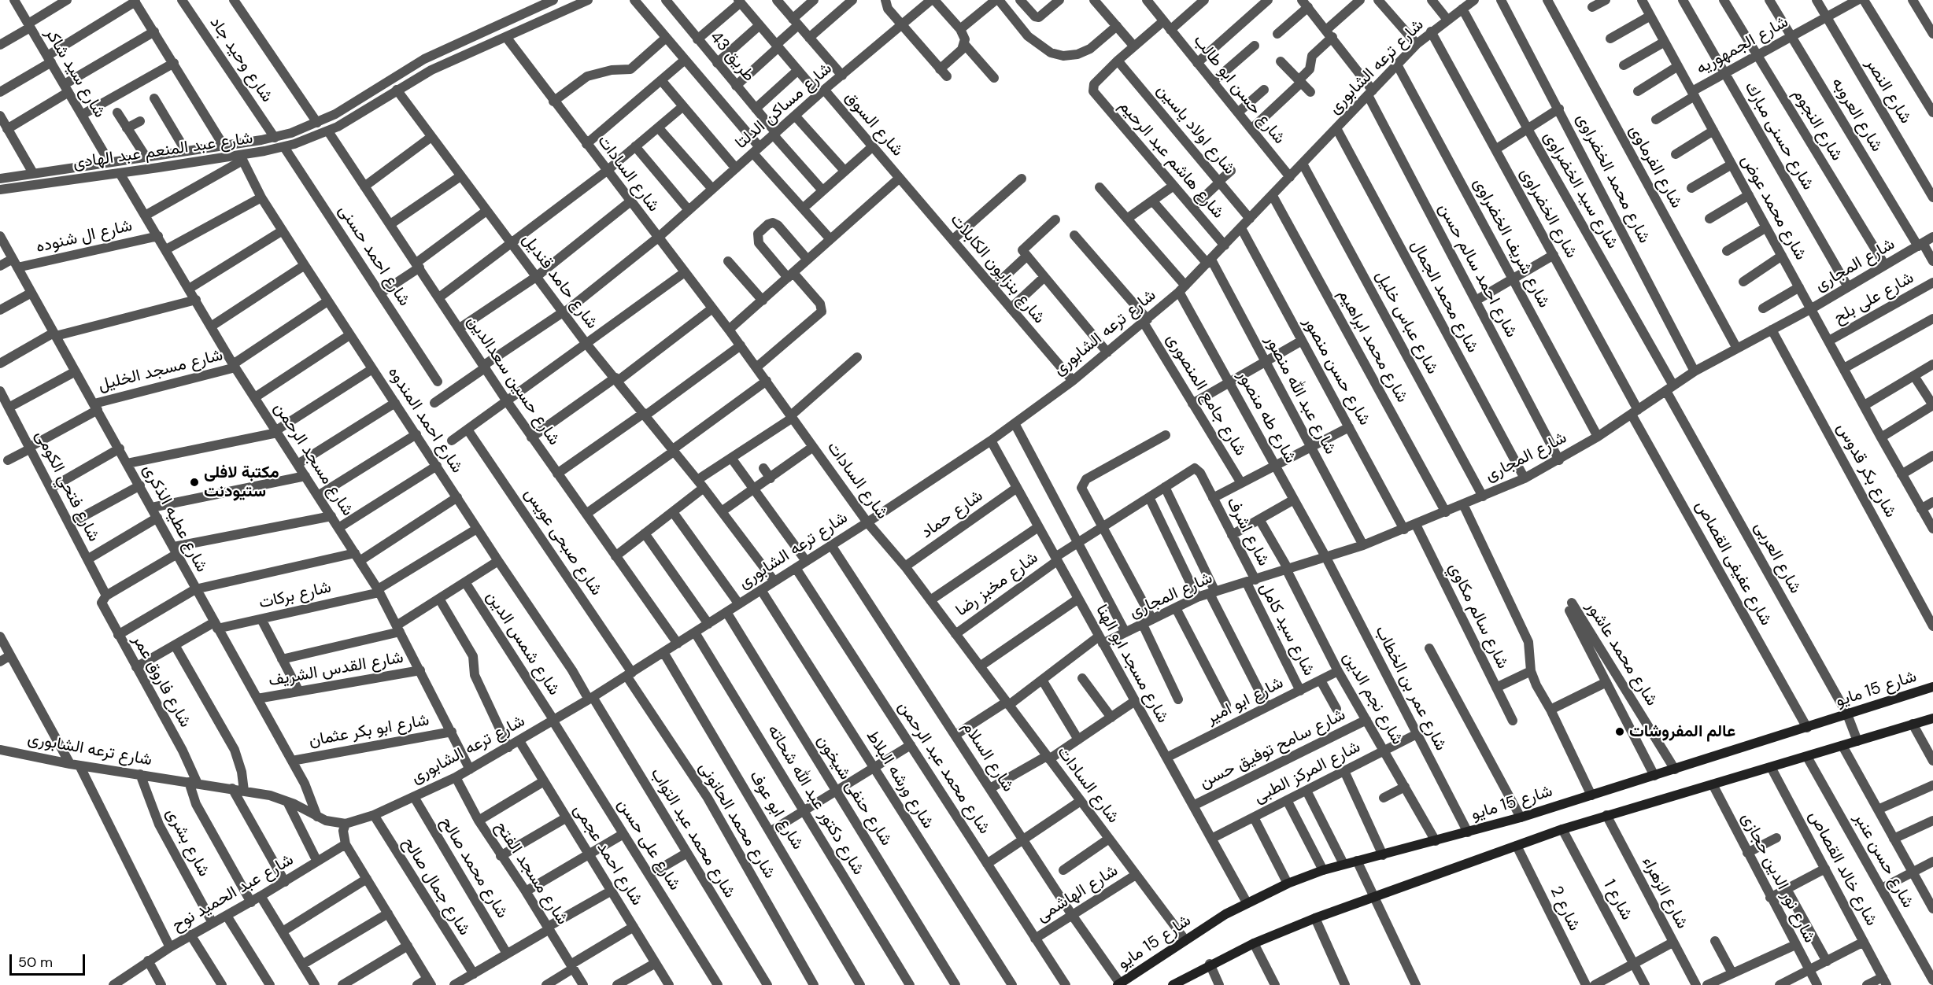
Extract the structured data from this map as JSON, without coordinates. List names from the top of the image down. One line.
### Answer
{"streets":{"main road":["شارع 15 مايو"],"street":["شارع الجمهوريه","طريق 43","شارع وحيد جاد","شارع ترعه الشابورى","شارع سيد شاكر","شارع حسن ابو طالب","شارع النصر","شارع مساكن الدلتا","شارع العروبه","شارع السوق","شارع النجوم","شارع اولاد ياسين","شارع حسنى مبارك","شارع عبد المنعم عبد الهادى","شارع هاشم عبد الرحيم","شارع الفرماوى","شارع السادات","شارع محمد الخضراوى","شارع سيد الخضراوى","شارع محمد عوض","شارع الخضراوى","شارع ال شنوده","شارع شريف الخضراوى","شارع احمد حسنى","شارع المجارى","شارع بنزايون الكابلات","شارع احمد سالم حسن","شارع حامد قنديل","شارع محمد الجمال","شارع على بلح","شارع عباس خليل","شارع محمد ابراهيم","شارع مسجد الخليل","شارع حسن منصور","شارع حسين سعدالدين","شارع جامع المنصورى","شارع عبد الله منصور","شارع طه منصور","شارع احمد المندوه","شارع مسجد الرحمن","شارع بكر قدوس","شارع فتحي الكومى","شارع حماد","شارع عطيه الذكرى","شارع اشرف","شارع صبحى عويس","شارع العربى","شارع عفيفى القصاص","شارع مخبز رضا","شارع بركات","شارع سالم مكاوي","شارع سيد كامل","شارع شمس الدين","شارع محمد عاشور","شارع مسجد ابو الهنا","شارع القدس الشريف","شارع فاروق عمر","شارع عمر بن الخطاب","شارع نجم الدين","شارع ابو امير","شارع ابو بكر عثمان","شارع سامح توفيق حسن","شارع السلام","شارع محمد عبد الرحمن","شارع المركز الطبى","شارع ورشه البلاط","شارع حنفى شيخون","شارع دكتور عبد الله شحاته","شارع ابو عوف","شارع محمد الحانونى","شارع محمد عبد التواب","شارع بشرى","شارع على حسن","شارع احمد عجمى","شارع حسن عنبر","شارع محمد صالح","شارع خالد القصاص","شارع مسجد الفتح","شارع نور الدين حجازى","شارع جمال صالح","شارع عبد الحميد نوح","شارع الزهراء","شارع الهاشمى","شارع 1","شارع 2"]},"crossings":[["شارع الجمهوريه","شارع النصر"],["شارع الجمهوريه","شارع العروبه"],["شارع الجمهوريه","شارع النجوم"],["شارع الجمهوريه","شارع حسنى مبارك"],["شارع الجمهوريه","شارع محمد عوض"],["طريق 43","شارع مساكن الدلتا"],["شارع وحيد جاد","شارع عبد المنعم عبد الهادى"],["شارع ترعه الشابورى","شارع حسن ابو طالب"],["شارع ترعه الشابورى","شارع اولاد ياسين"],["شارع ترعه الشابورى","شارع هاشم عبد الرحيم"],["شارع ترعه الشابورى","شارع السادات"],["شارع ترعه الشابورى","شارع سيد الخضراوى"],["شارع ترعه الشابورى","شارع الخضراوى"],["شارع ترعه الشابورى","شارع شريف الخضراوى"],["شارع ترعه الشابورى","شارع بنزايون الكابلات"],["شارع ترعه الشابورى","شارع احمد سالم حسن"],["شارع ترعه الشابورى","شارع حامد قنديل"],["شارع ترعه الشابورى","شارع محمد الجمال"],["شارع ترعه الشابورى","شارع عباس خليل"],["شارع ترعه الشابورى","شارع محمد ابراهيم"],["شارع ترعه الشابورى","شارع حسن منصور"],["شارع ترعه الشابورى","شارع حسين سعدالدين"],["شارع ترعه الشابورى","شارع جامع المنصورى"],["شارع ترعه الشابورى","شارع عبد الله منصور"],["شارع ترعه الشابورى","شارع طه منصور"],["شارع ترعه الشابورى","شارع احمد المندوه"],["شارع ترعه الشابورى","شارع مسجد الرحمن"],["شارع ترعه الشابورى","شارع عطيه الذكرى"],["شارع ترعه الشابورى","شارع صبحى عويس"],["شارع ترعه الشابورى","شارع شمس الدين"],["شارع ترعه الشابورى","شارع مسجد ابو الهنا"],["شارع ترعه الشابورى","شارع فاروق عمر"],["شارع ترعه الشابورى","شارع السلام"],["شارع ترعه الشابورى","شارع محمد عبد الرحمن"],["شارع ترعه الشابورى","شارع ورشه البلاط"],["شارع ترعه الشابورى","شارع حنفى شيخون"],["شارع ترعه الشابورى","شارع دكتور عبد الله شحاته"],["شارع ترعه الشابورى","شارع ابو عوف"],["شارع ترعه الشابورى","شارع محمد الحانونى"],["شارع ترعه الشابورى","شارع محمد عبد التواب"],["شارع ترعه الشابورى","شارع بشرى"],["شارع ترعه الشابورى","شارع على حسن"],["شارع ترعه الشابورى","شارع احمد عجمى"],["شارع ترعه الشابورى","شارع محمد صالح"],["شارع ترعه الشابورى","شارع مسجد الفتح"],["شارع ترعه الشابورى","شارع جمال صالح"],["شارع سيد شاكر","شارع عبد المنعم عبد الهادى"],["شارع مساكن الدلتا","شارع السوق"],["شارع مساكن الدلتا","شارع السادات"],["شارع مساكن الدلتا","شارع حامد قنديل"],["شارع مساكن الدلتا","شارع حسين سعدالدين"],["شارع العروبه","شارع المجارى"],["شارع السوق","شارع بنزايون الكابلات"],["شارع النجوم","شارع المجارى"],["شارع اولاد ياسين","شارع هاشم عبد الرحيم"],["شارع حسنى مبارك","شارع المجارى"],["شارع عبد المنعم عبد الهادى","شارع السادات"],["شارع عبد المنعم عبد الهادى","شارع احمد حسنى"],["شارع عبد المنعم عبد الهادى","شارع حامد قنديل"],["شارع عبد المنعم عبد الهادى","شارع حسين سعدالدين"],["شارع عبد المنعم عبد الهادى","شارع احمد المندوه"],["شارع عبد المنعم عبد الهادى","شارع مسجد الرحمن"],["شارع الفرماوى","شارع المجارى"],["شارع السادات","شارع المجارى"],["شارع السادات","شارع حماد"],["شارع السادات","شارع مخبز رضا"],["شارع السادات","شارع 15 مايو"],["شارع السادات","شارع الهاشمى"],["شارع محمد الخضراوى","شارع المجارى"],["شارع سيد الخضراوى","شارع المجارى"],["شارع سيد الخضراوى","شارع العربى"],["شارع محمد عوض","شارع المجارى"],["شارع محمد عوض","شارع على بلح"],["شارع الخضراوى","شارع المجارى"],["شارع الخضراوى","شارع عفيفى القصاص"],["شارع ال شنوده","شارع مسجد الرحمن"],["شارع ال شنوده","شارع عطيه الذكرى"],["شارع شريف الخضراوى","شارع المجارى"],["شارع المجارى","شارع احمد سالم حسن"],["شارع المجارى","شارع محمد الجمال"],["شارع المجارى","شارع عباس خليل"],["شارع المجارى","شارع محمد ابراهيم"],["شارع المجارى","شارع حسن منصور"],["شارع المجارى","شارع عبد الله منصور"],["شارع المجارى","شارع طه منصور"],["شارع المجارى","شارع بكر قدوس"],["شارع المجارى","شارع اشرف"],["شارع المجارى","شارع العربى"],["شارع المجارى","شارع عفيفى القصاص"],["شارع المجارى","شارع سالم مكاوي"],["شارع المجارى","شارع سيد كامل"],["شارع المجارى","شارع مسجد ابو الهنا"],["شارع المجارى","شارع عمر بن الخطاب"],["شارع المجارى","شارع نجم الدين"],["شارع المجارى","شارع السلام"],["شارع مسجد الخليل","شارع احمد المندوه"],["شارع مسجد الخليل","شارع مسجد الرحمن"],["شارع مسجد الخليل","شارع فتحي الكومى"],["شارع مسجد الخليل","شارع عطيه الذكرى"],["شارع حسن منصور","شارع اشرف"],["شارع جامع المنصورى","شارع اشرف"],["شارع عبد الله منصور","شارع اشرف"],["شارع طه منصور","شارع اشرف"],["شارع طه منصور","شارع عمر بن الخطاب"],["شارع احمد المندوه","شارع بركات"],["شارع احمد المندوه","شارع محمد عبد التواب"],["شارع مسجد الرحمن","شارع بركات"],["شارع مسجد الرحمن","شارع القدس الشريف"],["شارع مسجد الرحمن","شارع ابو بكر عثمان"],["شارع فتحي الكومى","شارع فاروق عمر"],["شارع حماد","شارع مسجد ابو الهنا"],["شارع عطيه الذكرى","شارع بركات"],["شارع عطيه الذكرى","شارع القدس الشريف"],["شارع عطيه الذكرى","شارع ابو بكر عثمان"],["شارع اشرف","شارع مخبز رضا"],["شارع اشرف","شارع سيد كامل"],["شارع صبحى عويس","شارع محمد الحانونى"],["شارع العربى","شارع 15 مايو"],["شارع عفيفى القصاص","شارع 15 مايو"],["شارع مخبز رضا","شارع مسجد ابو الهنا"],["شارع بركات","شارع فاروق عمر"],["شارع سيد كامل","شارع ابو امير"],["شارع شمس الدين","شارع على حسن"],["شارع محمد عاشور","شارع 15 مايو"],["شارع مسجد ابو الهنا","شارع 15 مايو"],["شارع مسجد ابو الهنا","شارع ابو امير"],["شارع مسجد ابو الهنا","شارع سامح توفيق حسن"],["شارع مسجد ابو الهنا","شارع المركز الطبى"],["شارع فاروق عمر","شارع عبد الحميد نوح"],["شارع عمر بن الخطاب","شارع 15 مايو"],["شارع عمر بن الخطاب","شارع المركز الطبى"],["شارع 15 مايو","شارع نجم الدين"],["شارع 15 مايو","شارع السلام"],["شارع نجم الدين","شارع ابو امير"],["شارع نجم الدين","شارع سامح توفيق حسن"],["شارع نجم الدين","شارع المركز الطبى"],["شارع السلام","شارع الهاشمى"],["شارع محمد عبد الرحمن","شارع الهاشمى"],["شارع بشرى","شارع عبد الحميد نوح"]],"places":["مكتبة لافلى ستيودنت","عالم المفروشات"],"scale_bar":"50 m"}
